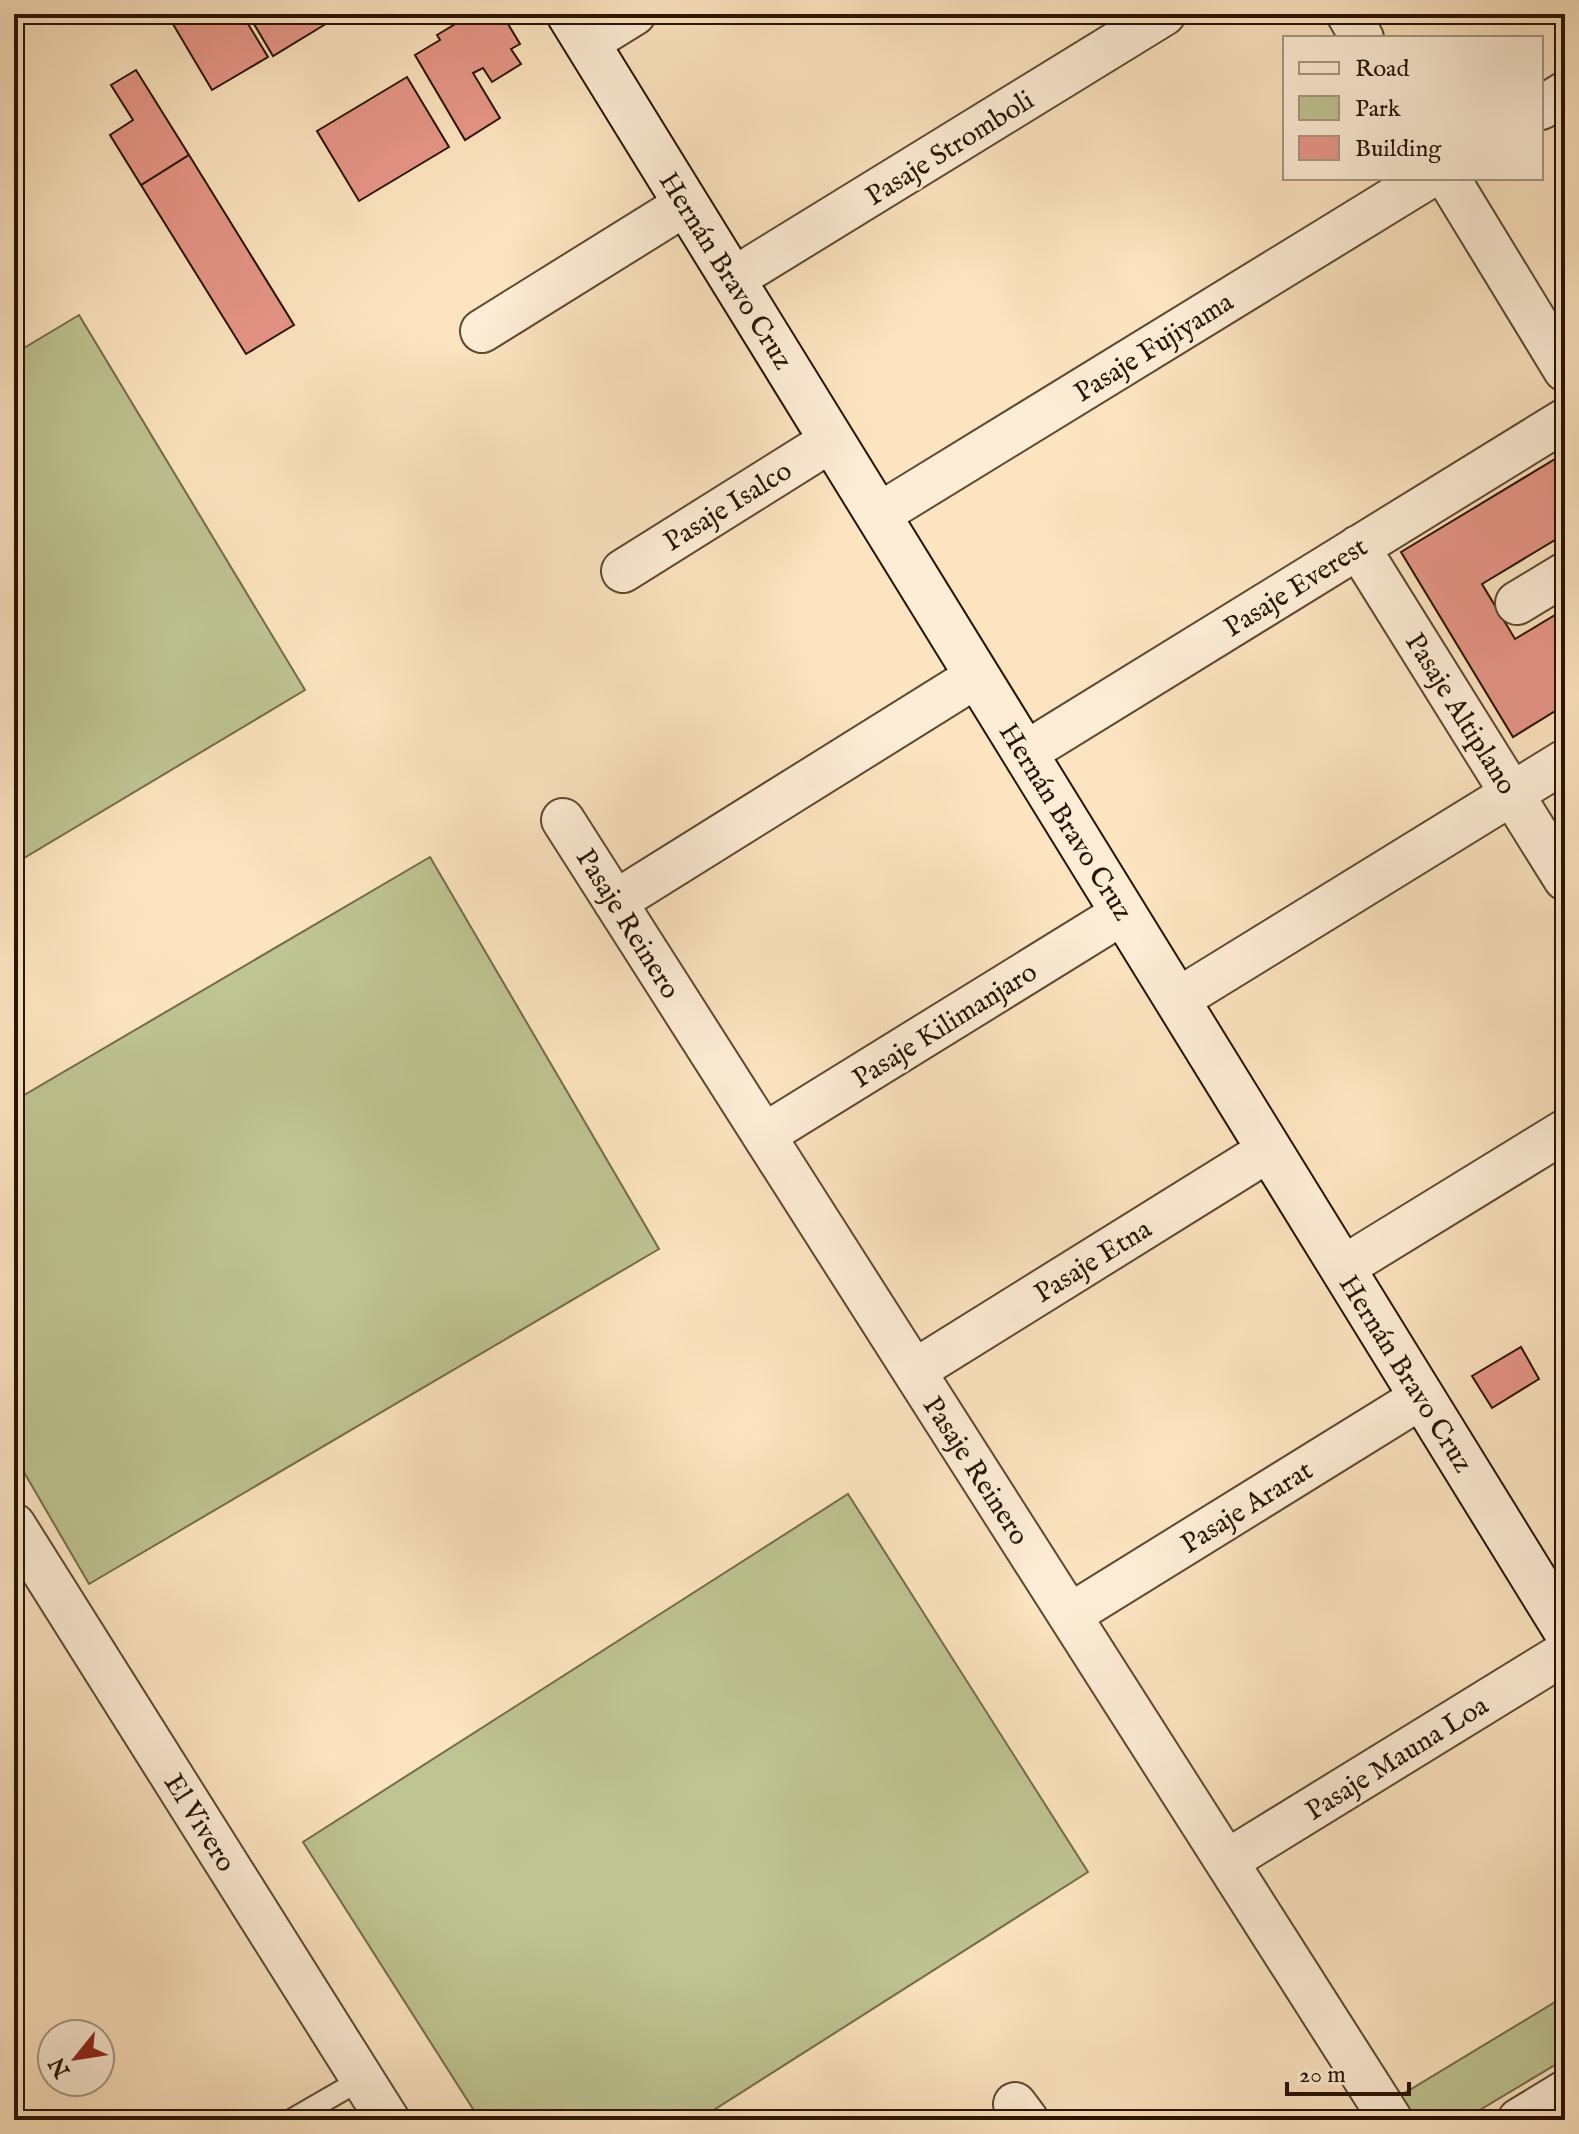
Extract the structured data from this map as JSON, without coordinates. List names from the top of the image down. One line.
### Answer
{"streets":{"main road":["Hernán Bravo Cruz"],"street":["Pasaje Stromboli","Pasaje Fujiyama","Pasaje Isalco","Pasaje Everest","Pasaje Altiplano","Pasaje Reinero","Pasaje Kilimanjaro","Pasaje Etna","Pasaje Ararat","Pasaje Mauna Loa","El Vivero"]},"crossings":[["Pasaje Stromboli","Hernán Bravo Cruz"],["Hernán Bravo Cruz","Pasaje Fujiyama"],["Hernán Bravo Cruz","Pasaje Isalco"],["Hernán Bravo Cruz","Pasaje Everest"],["Hernán Bravo Cruz","Pasaje Kilimanjaro"],["Hernán Bravo Cruz","Pasaje Etna"],["Hernán Bravo Cruz","Pasaje Ararat"],["Pasaje Everest","Pasaje Altiplano"],["Pasaje Reinero","Pasaje Kilimanjaro"],["Pasaje Reinero","Pasaje Etna"],["Pasaje Reinero","Pasaje Ararat"],["Pasaje Reinero","Pasaje Mauna Loa"]],"legend":["Road","Park","Building"],"scale_bar":"20 m","north":"bottom left"}
